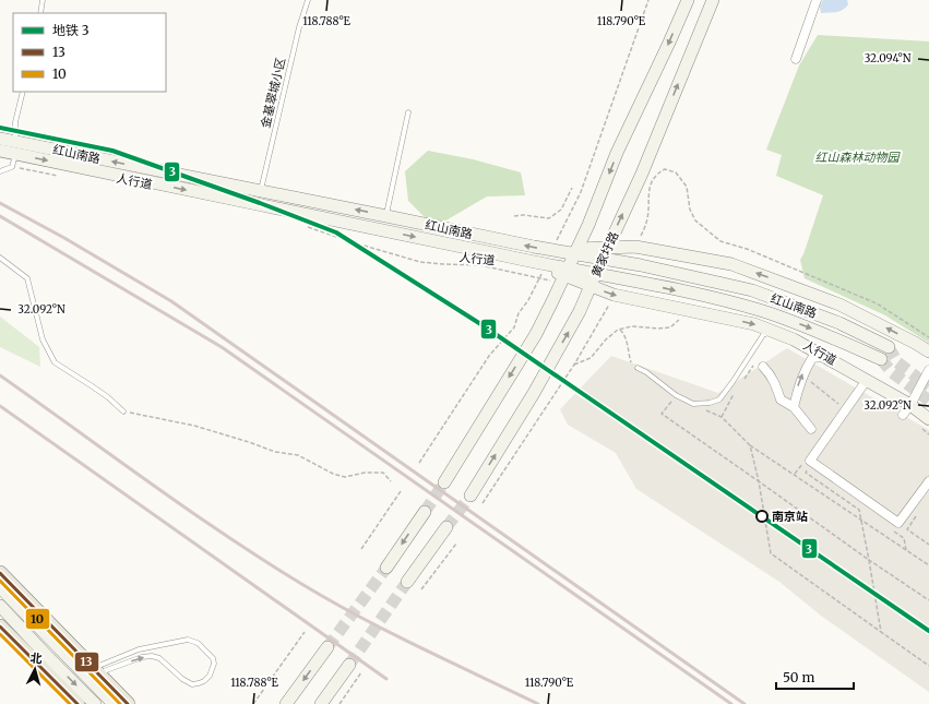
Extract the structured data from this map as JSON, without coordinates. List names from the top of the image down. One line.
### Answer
{"streets":{"main road":["红山南路","黄家圩路"],"lane":["金基翠城小区"],"path":["人行道"]},"crossings":[["金基翠城小区","红山南路"],["红山南路","人行道"],["红山南路","黄家圩路"]],"parks":["红山森林动物园"],"places":["南京站"],"lines":["metro line 3","transit line 13","transit line 10"],"legend":["地铁 3","13","10"],"scale_bar":"50 m","north":"top","coordinates":["118.788°E","118.790°E","32.094°N","32.092°N"]}
